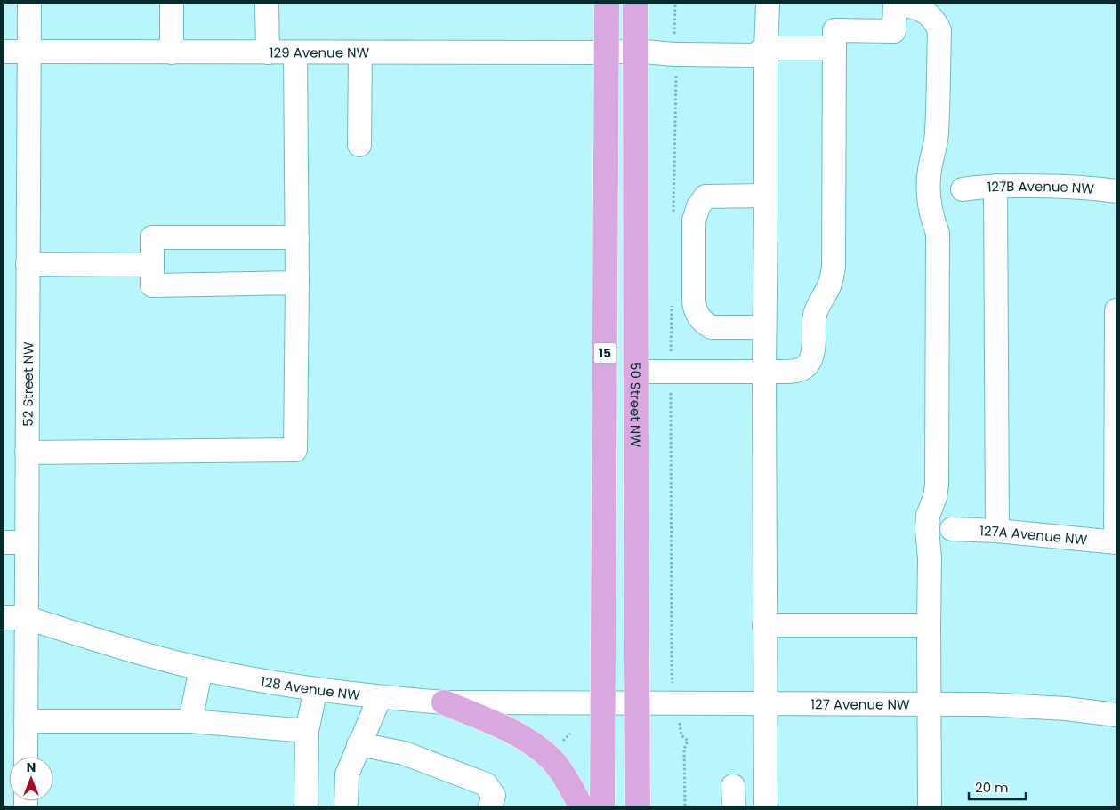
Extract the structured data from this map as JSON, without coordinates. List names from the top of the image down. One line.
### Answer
{"streets":{"main road":["15","50 Street NW"],"street":["129 Avenue NW","127B Avenue NW","52 Street NW","127A Avenue NW","128 Avenue NW","127 Avenue NW"]},"crossings":[["129 Avenue NW","15"],["129 Avenue NW","52 Street NW"],["129 Avenue NW","50 Street NW"],["15","128 Avenue NW"],["15","127 Avenue NW"],["52 Street NW","128 Avenue NW"],["50 Street NW","127 Avenue NW"],["128 Avenue NW","127 Avenue NW"]],"scale_bar":"20 m","north":"top"}
